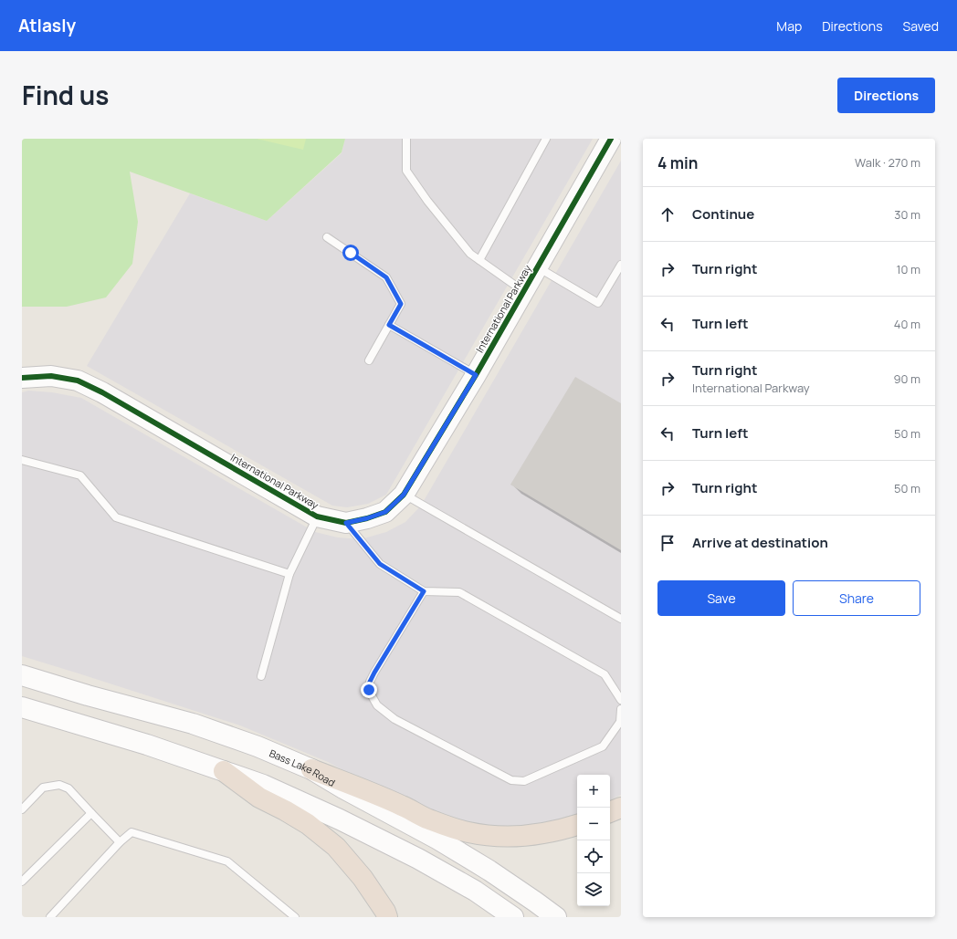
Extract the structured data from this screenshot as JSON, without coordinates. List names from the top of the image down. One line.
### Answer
{"streets":{"main road":["International Parkway","Bass Lake Road"]},"page":{"header":"Atlasly","nav":["Map","Directions","Saved"],"title":"Find us","buttons":["Directions",["Save","Share"]],"heading":["4 min","Walk · 270 m"],"list":[["Continue","30 m"],["Turn right","10 m"],["Turn left","40 m"],["Turn right","International Parkway","90 m"],["Turn left","50 m"],["Turn right","50 m"],"Arrive at destination"],"map_buttons":["+","−"]}}
